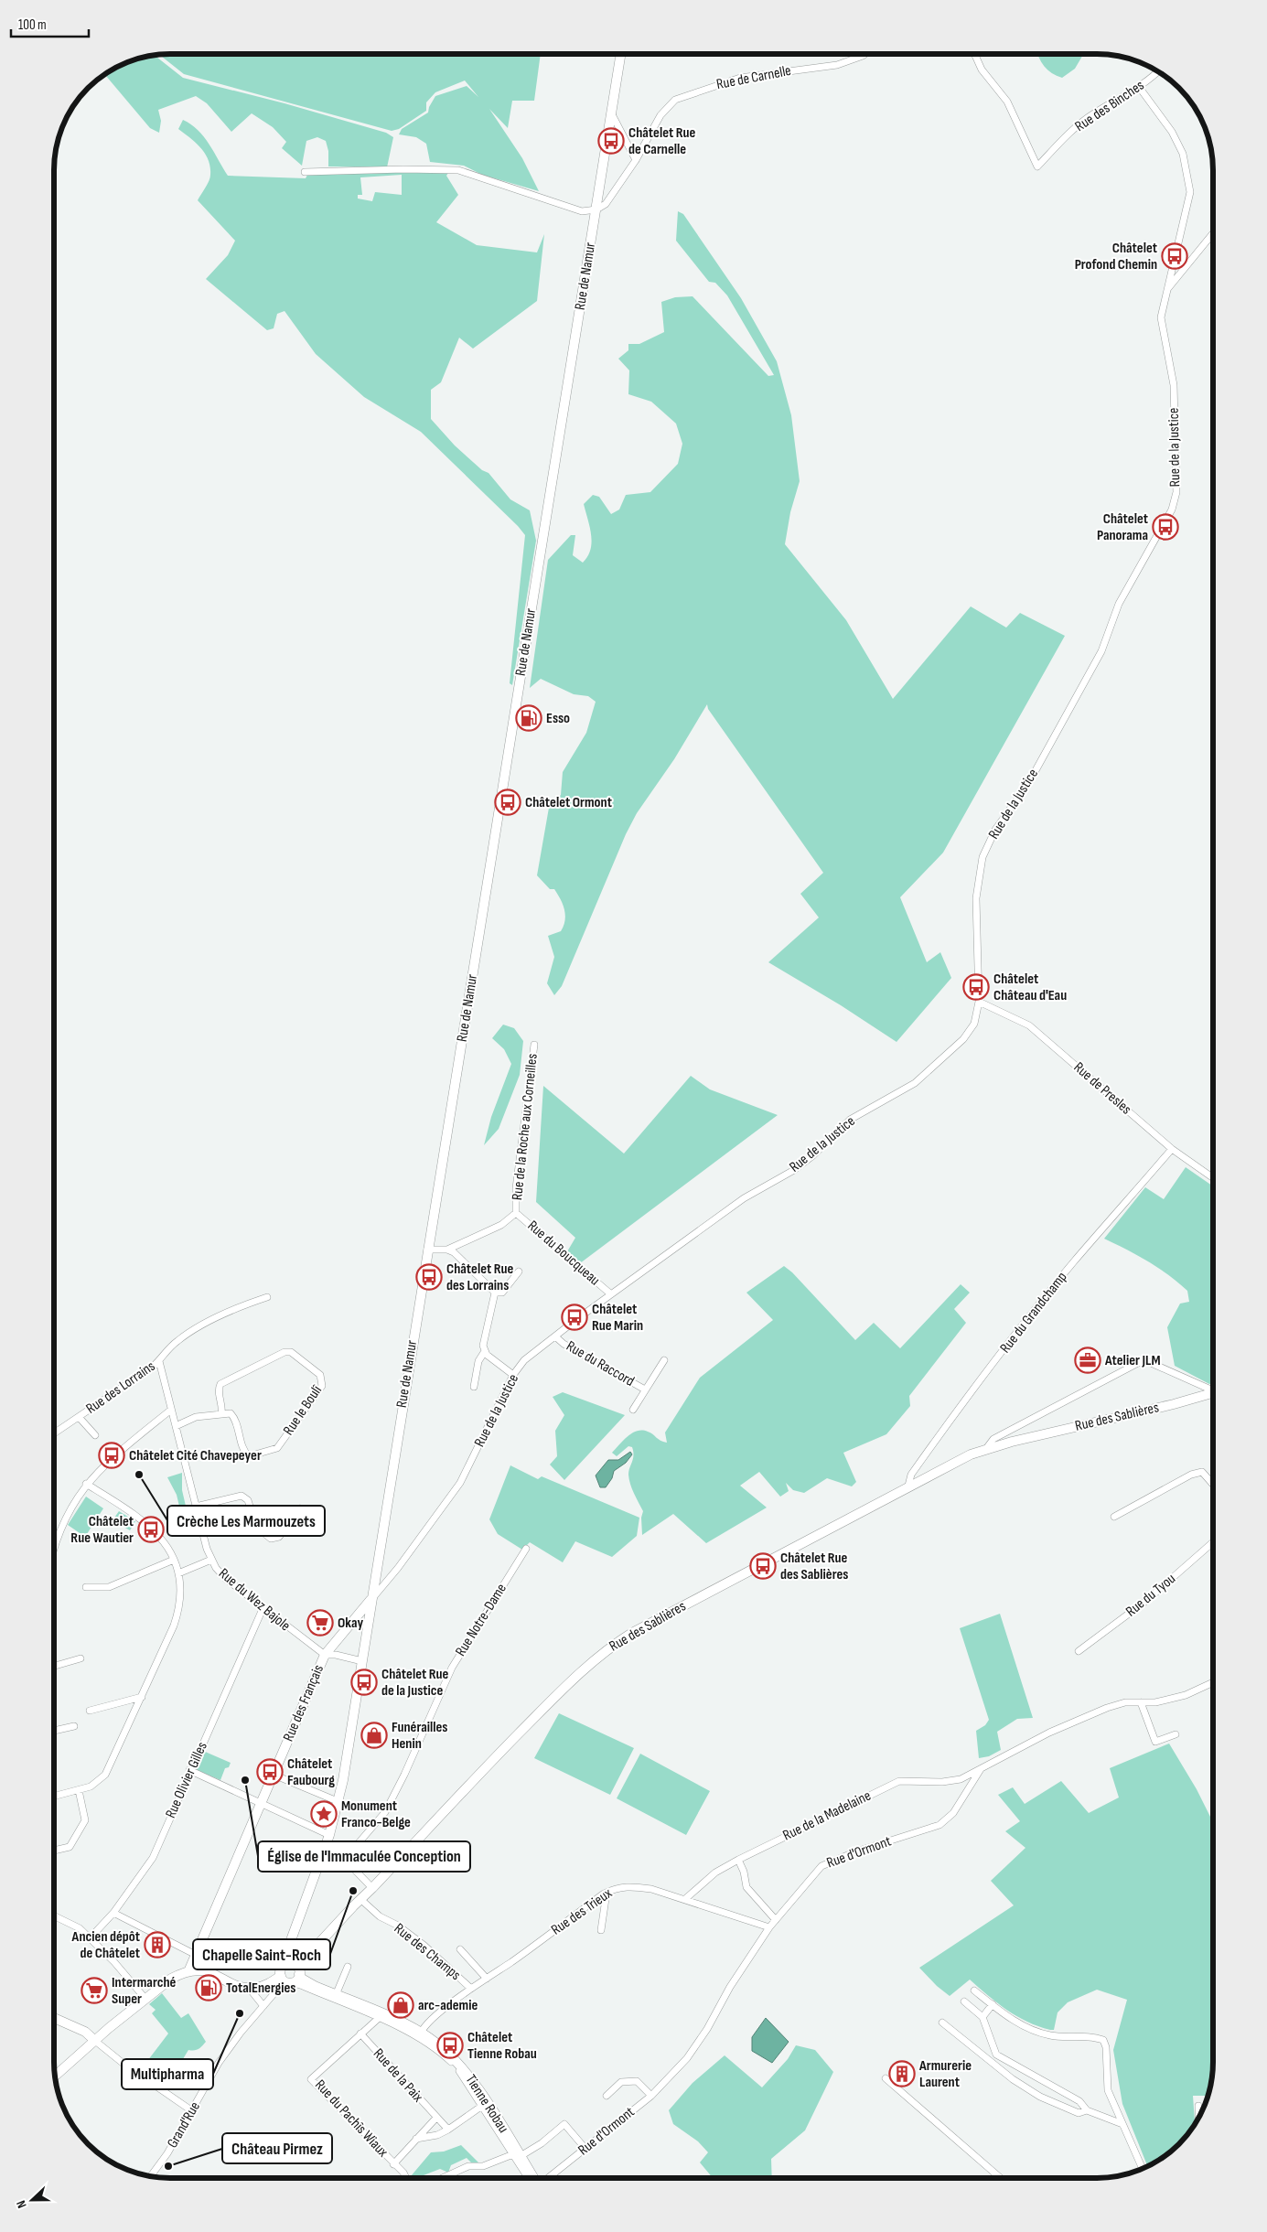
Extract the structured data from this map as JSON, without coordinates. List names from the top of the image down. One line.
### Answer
{"streets":{"main road":["Rue de Namur","Rue des Sablières","Rue des Français","Tienne Robau"],"street":["Rue de Carnelle","Rue des Binches","Rue de la Justice","Rue de Presles","Rue de la Roche aux Corneilles","Rue du Boucqueau","Rue du Grandchamp","Rue du Raccord","Rue des Lorrains","Rue le Boulî","Rue du Tyou","Rue du Wez Bajole","Rue Notre-Dame","Rue Olivier Gilles","Rue de la Madelaine","Rue d'Ormont","Rue des Trieux","Rue des Champs","Rue de la Paix","Rue du Pachîs Wiaux","Grand'Rue"]},"crossings":[["Rue de Carnelle","Rue de Namur"],["Rue des Binches","Rue de la Justice"],["Rue de Namur","Rue de la Justice"],["Rue de Namur","Rue des Sablières"],["Rue de Namur","Rue du Wez Bajole"],["Rue de Namur","Rue des Français"],["Rue de Namur","Tienne Robau"],["Rue de Namur","Grand'Rue"],["Rue de la Justice","Rue de Presles"],["Rue de la Justice","Rue du Boucqueau"],["Rue de la Justice","Rue du Raccord"],["Rue de la Justice","Rue des Français"],["Rue de Presles","Rue du Grandchamp"],["Rue de la Roche aux Corneilles","Rue du Boucqueau"],["Rue du Grandchamp","Rue des Sablières"],["Rue des Lorrains","Rue du Wez Bajole"],["Rue des Sablières","Rue des Champs"],["Rue des Sablières","Tienne Robau"],["Rue des Sablières","Grand'Rue"],["Rue du Wez Bajole","Rue des Français"],["Rue du Wez Bajole","Rue Olivier Gilles"],["Rue de la Madelaine","Rue d'Ormont"],["Rue de la Madelaine","Rue des Trieux"],["Rue d'Ormont","Rue des Trieux"],["Rue des Trieux","Rue des Champs"],["Rue des Trieux","Tienne Robau"],["Rue de la Paix","Rue du Pachîs Wiaux"],["Tienne Robau","Rue du Pachîs Wiaux"],["Tienne Robau","Grand'Rue"]],"places":{"bus stop":["Châtelet Rue de Carnelle","Châtelet Profond Chemin","Châtelet Panorama","Châtelet Ormont","Châtelet Château d'Eau","Châtelet Rue des Lorrains","Châtelet Rue Marin","Châtelet Cité Chavepeyer","Châtelet Rue Wautier","Châtelet Rue des Sablières","Châtelet Rue de la Justice","Châtelet Faubourg","Châtelet Tienne Robau"],"fuel station":["Esso","TotalEnergies"],"office":["Atelier JLM"],"other":["Crèche Les Marmouzets","Église de l'Immaculée Conception","Chapelle Saint-Roch","Multipharma","Château Pirmez"],"supermarket":["Okay","Intermarché Super"],"shop":["Funérailles Henin","arc-ademie"],"place":["Monument Franco-Belge"],"building":["Ancien dépôt de Châtelet","Armurerie Laurent"]},"scale_bar":"100 m","north":"left"}
